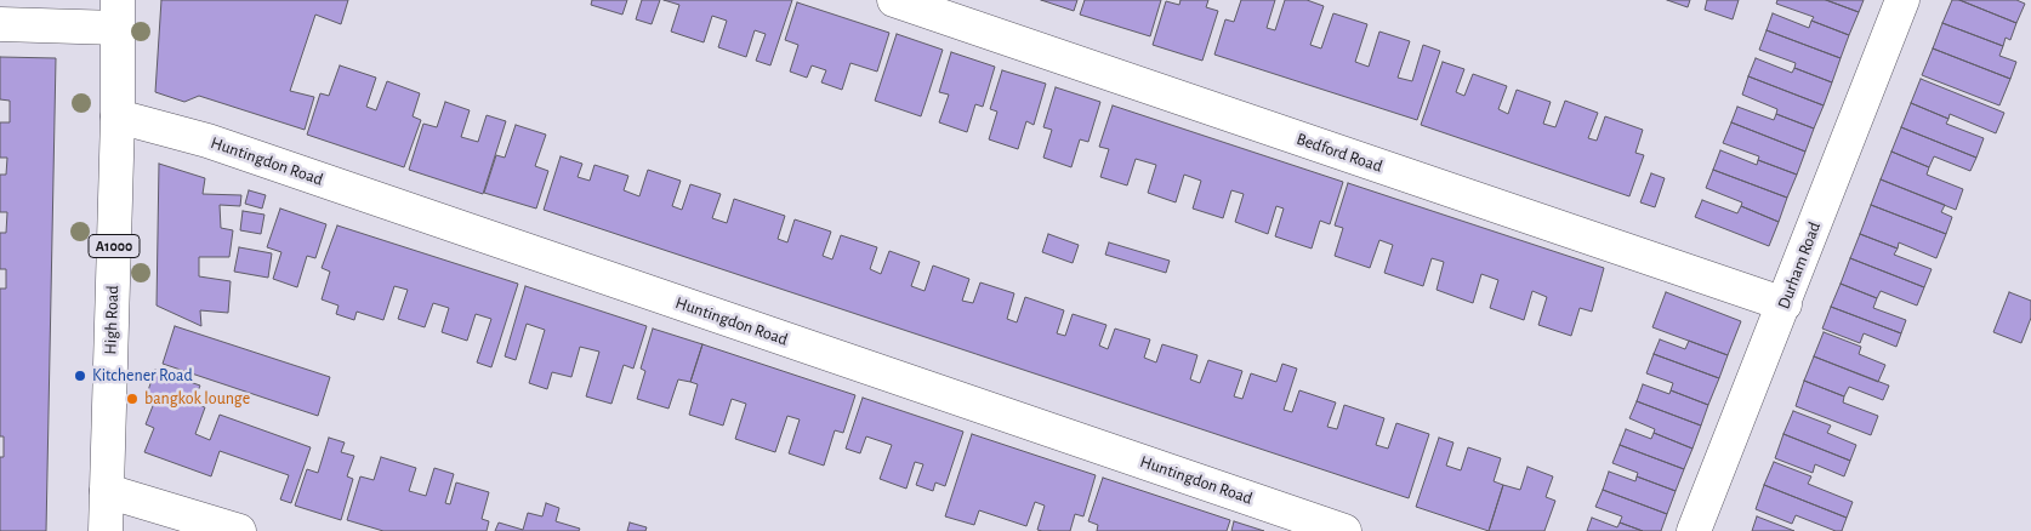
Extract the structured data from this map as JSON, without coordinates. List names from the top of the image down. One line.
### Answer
{"streets":{"street":["Bedford Road","Huntingdon Road","A1000","Durham Road","High Road"]},"crossings":[["Bedford Road","Durham Road"],["Huntingdon Road","High Road"]],"places":["Kitchener Road","bangkok lounge"]}
